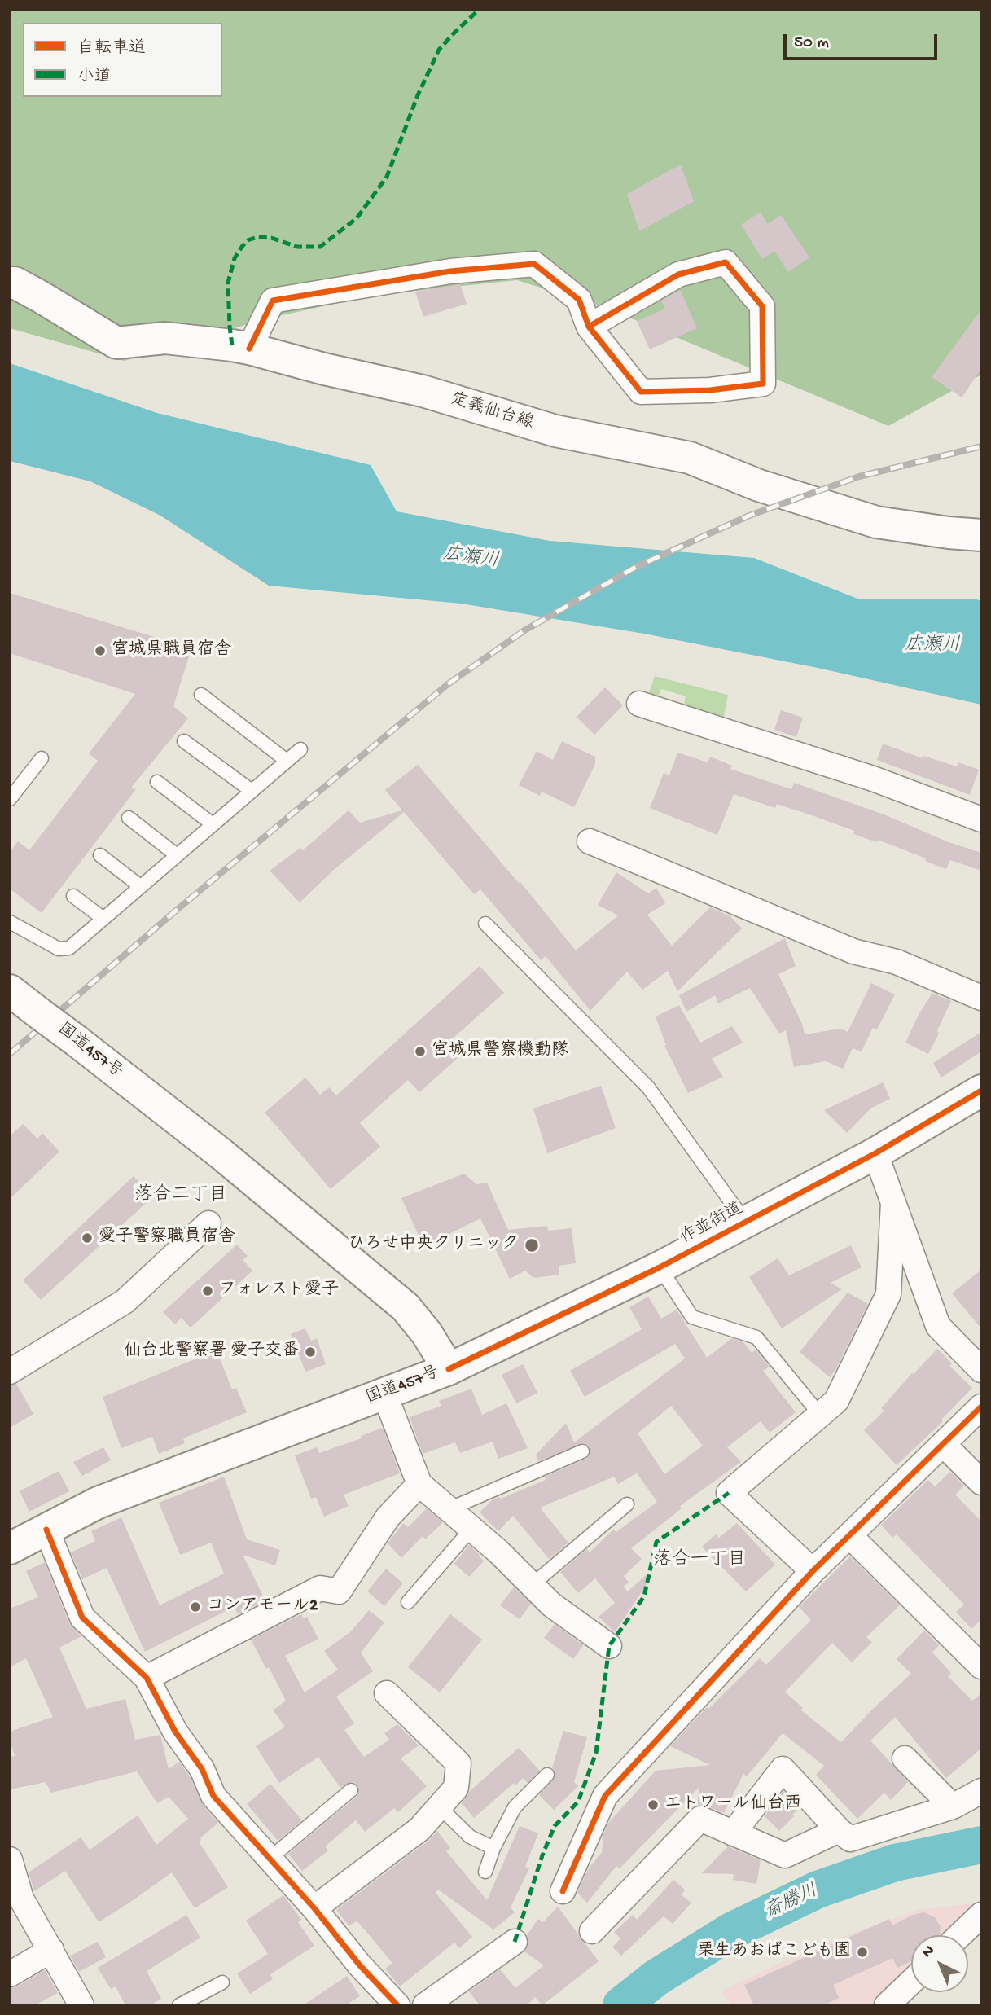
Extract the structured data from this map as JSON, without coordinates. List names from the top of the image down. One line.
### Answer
{"streets":{"main road":["定義仙台線","国道457号","作並街道"]},"crossings":[["国道457号","作並街道"]],"districts":["落合二丁目","落合一丁目"],"water":["広瀬川","斎勝川"],"places":["宮城県職員宿舎","宮城県警察機動隊","愛子警察職員宿舎","ひろせ中央クリニック","フォレスト愛子","仙台北警察署 愛子交番","コンアモール2","エトワール仙台西","栗生あおばこども園"],"legend":["自転車道","小道"],"scale_bar":"50 m","north":"top left"}
